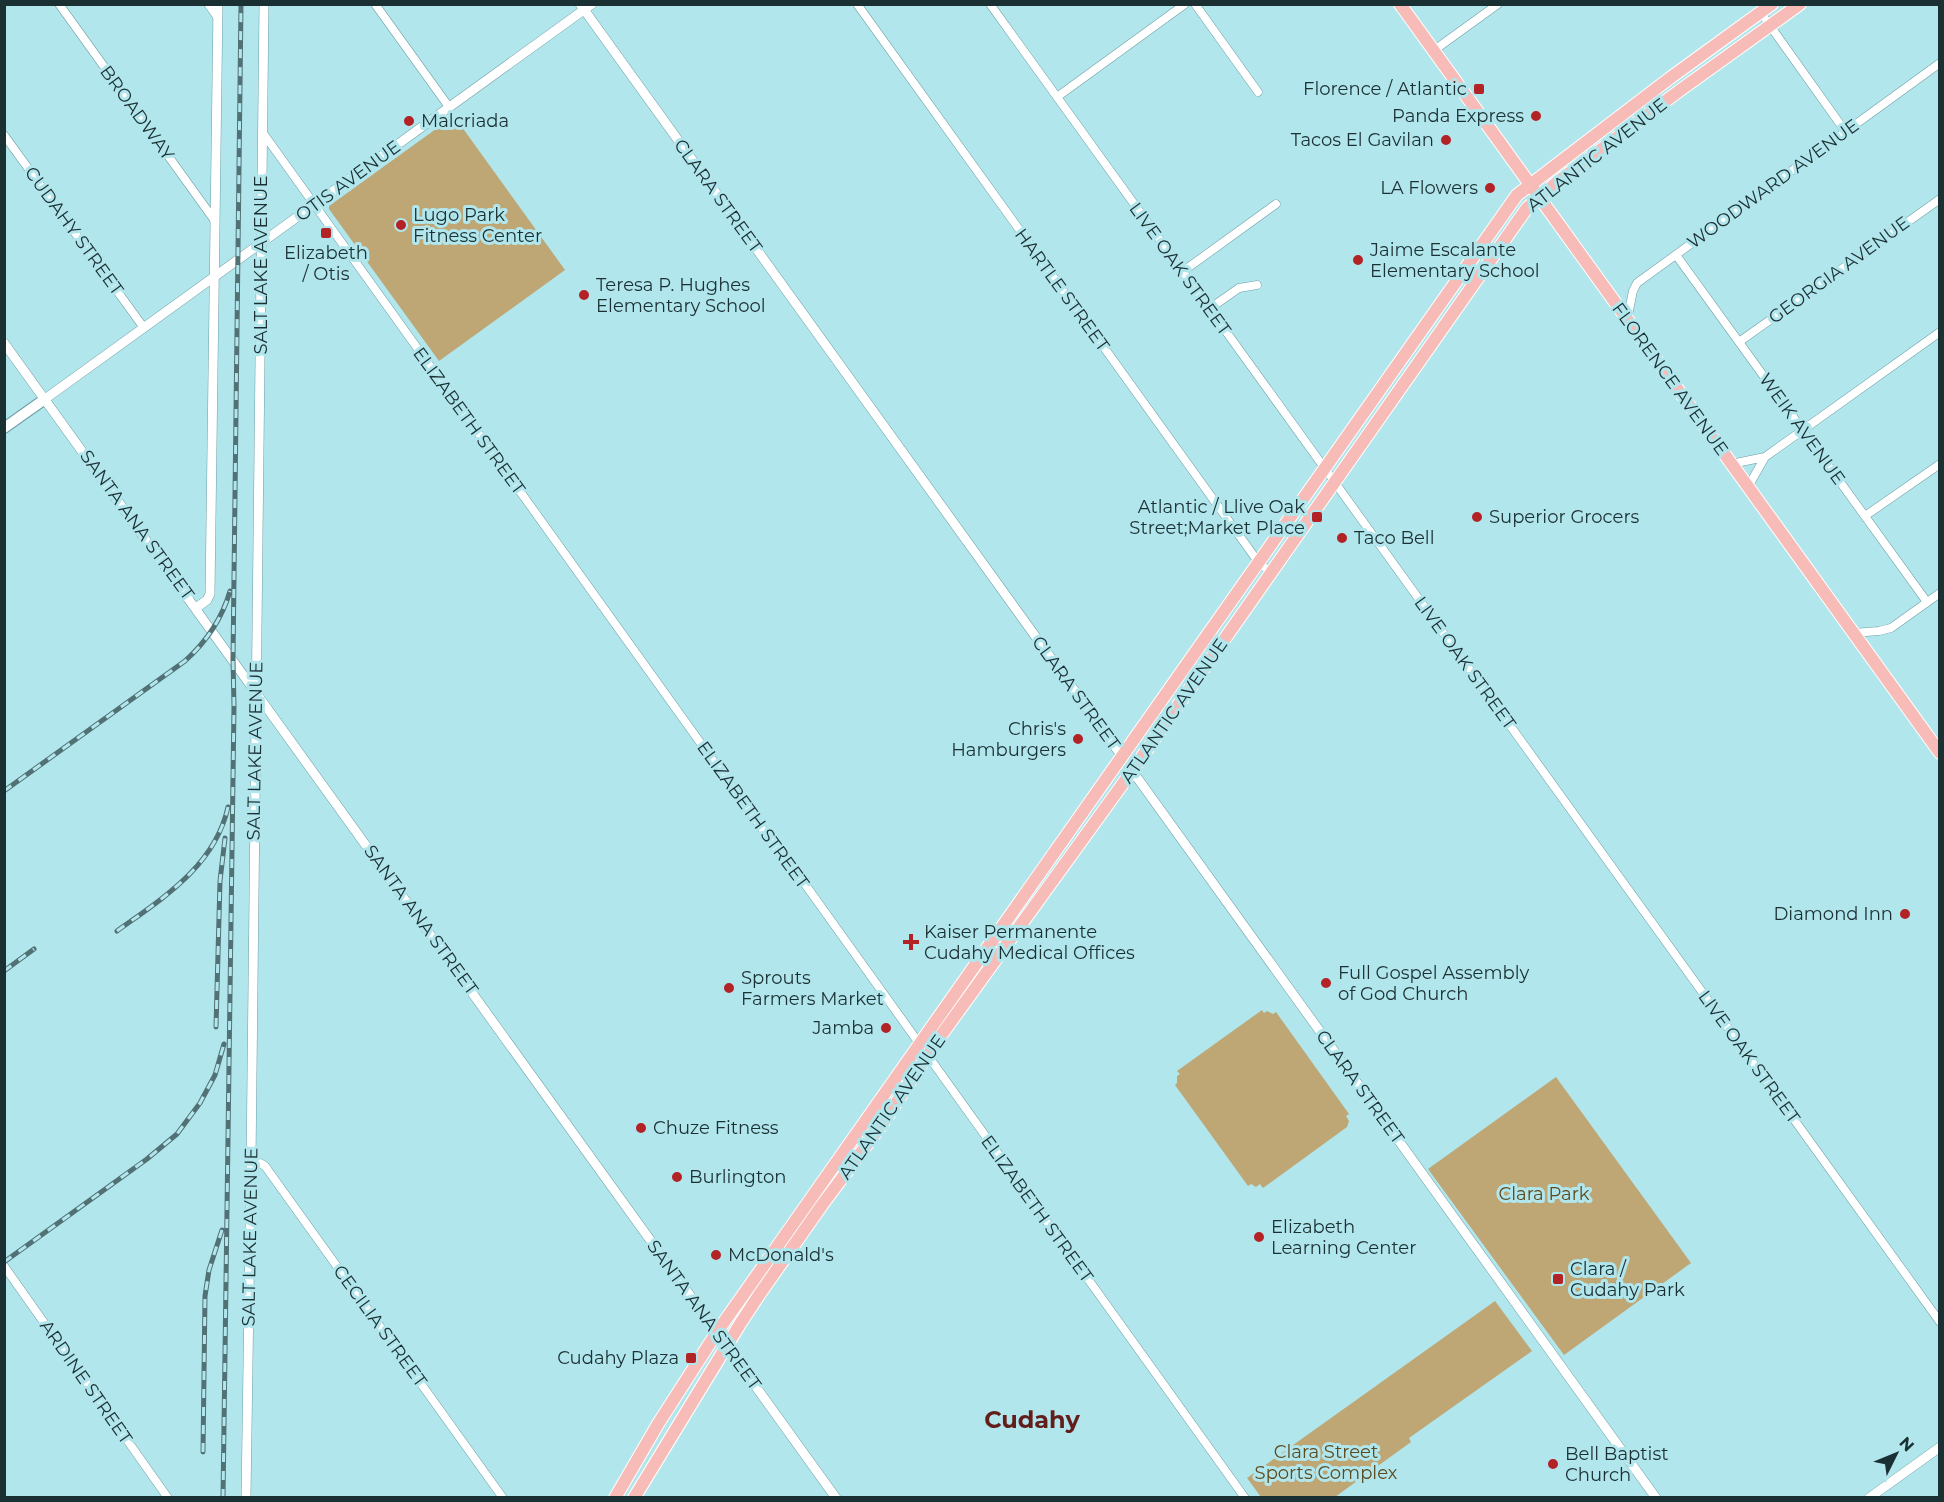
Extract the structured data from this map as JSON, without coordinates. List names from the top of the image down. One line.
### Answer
{"streets":{"main road":["ATLANTIC AVENUE","FLORENCE AVENUE"],"street":["BROADWAY","OTIS AVENUE","WOODWARD AVENUE","CLARA STREET","CUDAHY STREET","SALT LAKE AVENUE","LIVE OAK STREET","GEORGIA AVENUE","HARTLE STREET","ELIZABETH STREET","WEIK AVENUE","SANTA ANA STREET","CECILIA STREET","ARDINE STREET"]},"crossings":[["ATLANTIC AVENUE","CLARA STREET"],["ATLANTIC AVENUE","LIVE OAK STREET"],["ATLANTIC AVENUE","HARTLE STREET"],["ATLANTIC AVENUE","FLORENCE AVENUE"],["ATLANTIC AVENUE","ELIZABETH STREET"],["ATLANTIC AVENUE","SANTA ANA STREET"],["OTIS AVENUE","CLARA STREET"],["OTIS AVENUE","CUDAHY STREET"],["OTIS AVENUE","SALT LAKE AVENUE"],["OTIS AVENUE","ELIZABETH STREET"],["OTIS AVENUE","SANTA ANA STREET"],["WOODWARD AVENUE","FLORENCE AVENUE"],["WOODWARD AVENUE","WEIK AVENUE"],["SALT LAKE AVENUE","ELIZABETH STREET"],["SALT LAKE AVENUE","SANTA ANA STREET"],["SALT LAKE AVENUE","CECILIA STREET"],["GEORGIA AVENUE","WEIK AVENUE"]],"districts":["Cudahy"],"parks":["Clara Park","Clara Street Sports Complex"],"places":{"transit":["Florence / Atlantic","Elizabeth / Otis","Atlantic / Llive Oak Street;Market Place","Clara / Cudahy Park","Cudahy Plaza"],"other":["Panda Express","Malcriada","Tacos El Gavilan","LA Flowers","Lugo Park Fitness Center","Jaime Escalante Elementary School","Teresa P. Hughes Elementary School","Superior Grocers","Taco Bell","Chris's Hamburgers","Diamond Inn","Full Gospel Assembly of God Church","Sprouts Farmers Market","Jamba","Chuze Fitness","Burlington","Elizabeth Learning Center","McDonald's","Bell Baptist Church"],"health":["Kaiser Permanente Cudahy Medical Offices"]},"north":"top right"}
